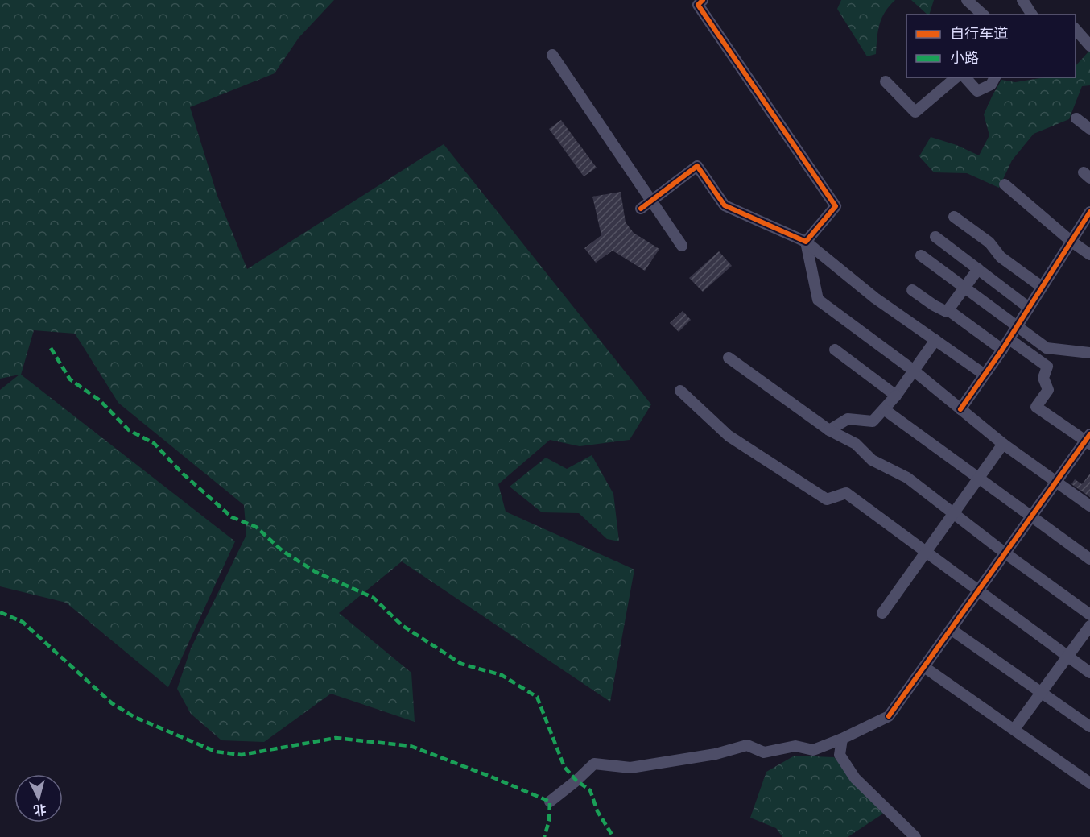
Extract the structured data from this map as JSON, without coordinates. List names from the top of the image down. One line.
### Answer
{"legend":["自行车道","小路"],"north":"bottom"}
